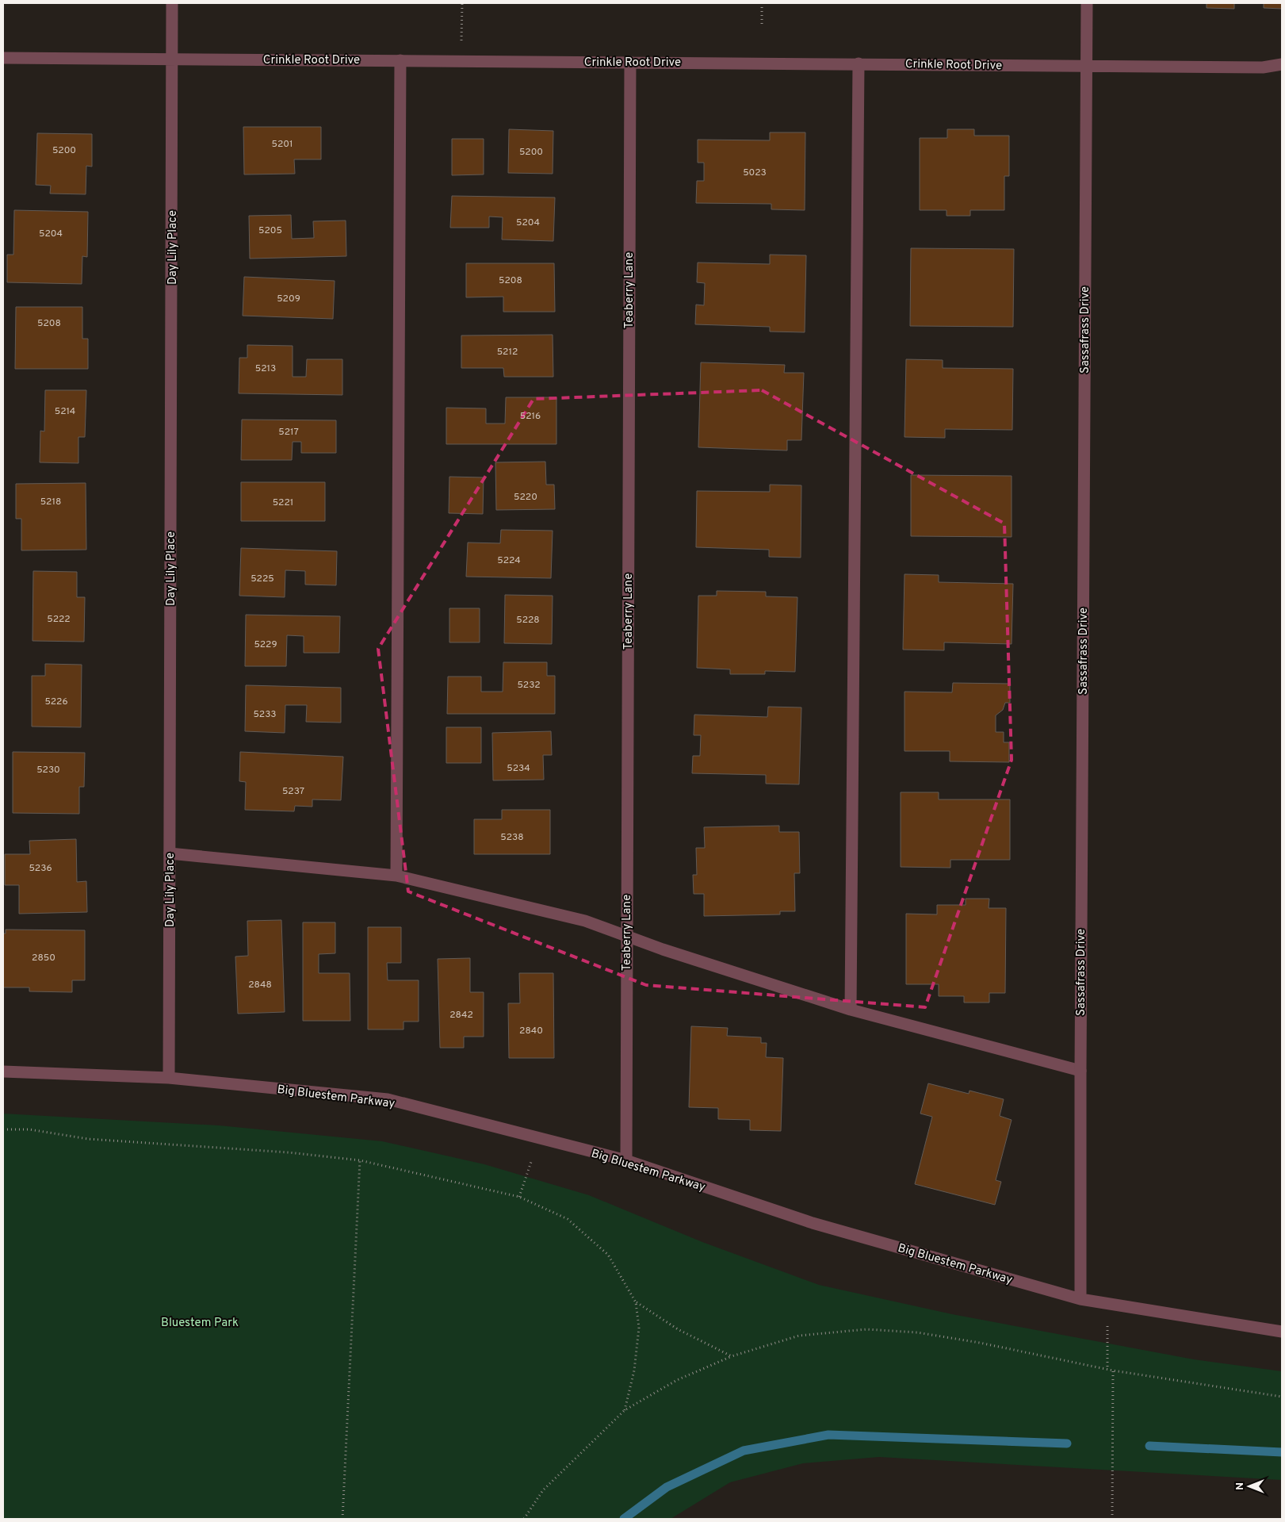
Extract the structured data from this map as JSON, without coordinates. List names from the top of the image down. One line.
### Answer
{"streets":{"street":["Crinkle Root Drive","Day Lily Place","Teaberry Lane","Sassafrass Drive","Big Bluestem Parkway"]},"crossings":[["Crinkle Root Drive","Day Lily Place"],["Crinkle Root Drive","Teaberry Lane"],["Crinkle Root Drive","Sassafrass Drive"],["Day Lily Place","Big Bluestem Parkway"],["Teaberry Lane","Big Bluestem Parkway"],["Sassafrass Drive","Big Bluestem Parkway"]],"parks":["Bluestem Park"],"house_numbers":["5201","5200","5200","5023","5204","5205","5204","5208","5209","5208","5212","5213","5214","5216","5217","5220","5218","5221","5224","5225","5222","5228","5229","5232","5226","5233","5234","5230","5237","5238","5236","2850","2848","2842","2840"],"north":"left"}
